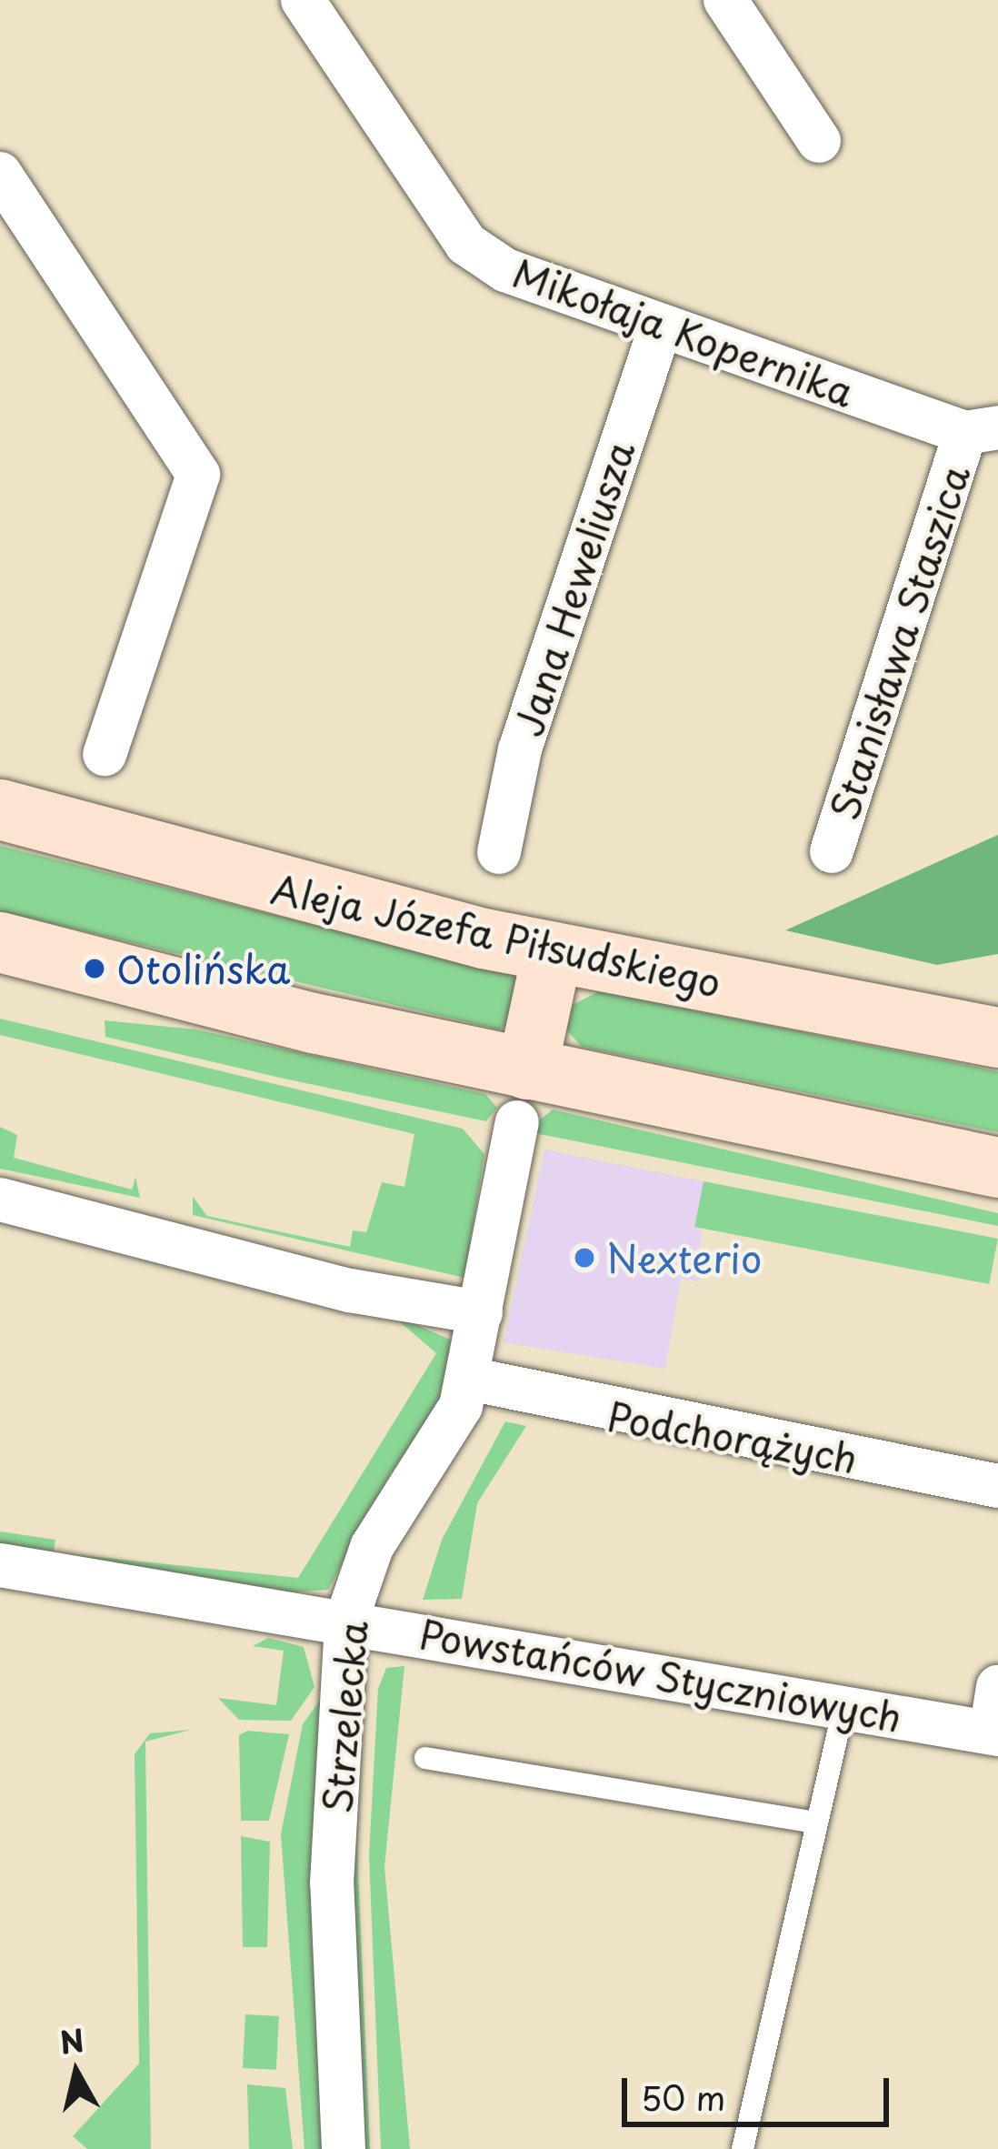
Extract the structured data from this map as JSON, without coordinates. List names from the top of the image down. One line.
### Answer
{"streets":{"main road":["Aleja Józefa Piłsudskiego"],"street":["Mikołaja Kopernika","Jana Heweliusza","Stanisława Staszica","Podchorążych","Powstańców Styczniowych","Strzelecka"]},"crossings":[["Mikołaja Kopernika","Jana Heweliusza"],["Mikołaja Kopernika","Stanisława Staszica"],["Podchorążych","Strzelecka"],["Powstańców Styczniowych","Strzelecka"]],"places":["Otolińska","Nexterio"],"scale_bar":"50 m","north":"top"}
